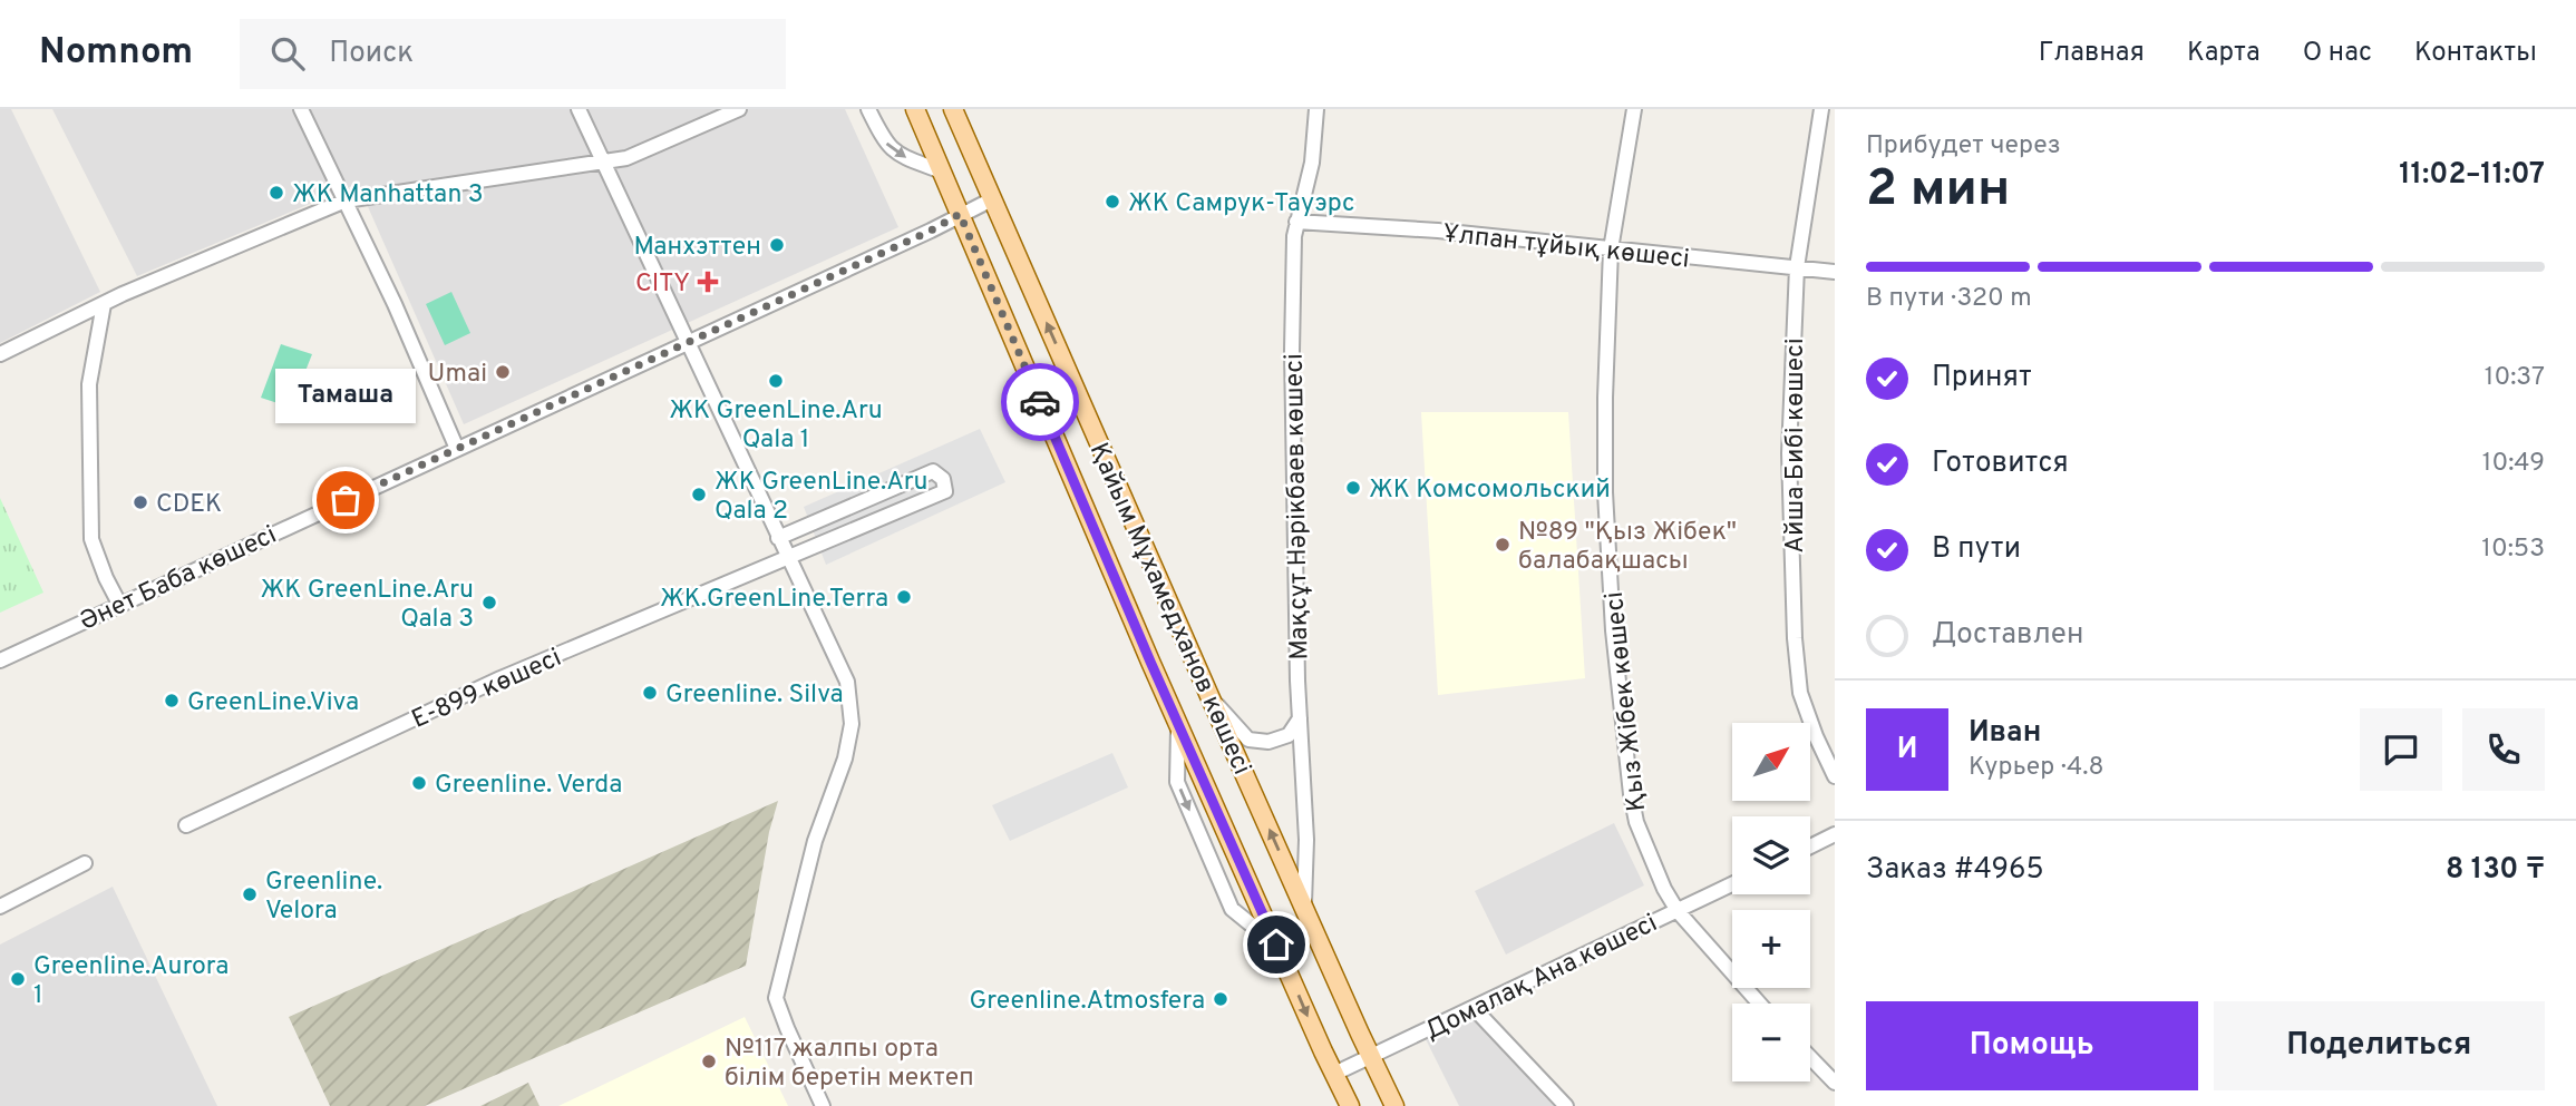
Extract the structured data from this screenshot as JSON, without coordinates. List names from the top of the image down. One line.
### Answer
{"streets":{"main road":["Қайым Мұхамедханов көшесі"],"street":["Ұлпан тұйық көшесі","Айша Бибі көшесі","Мақсұт Нәрікбаев көшесі","Әнет Баба көшесі","Е-899 көшесі","Қыз Жібек көшесі","Домалақ Ана көшесі"]},"crossings":[["Ұлпан тұйық көшесі","Айша Бибі көшесі"],["Ұлпан тұйық көшесі","Мақсұт Нәрікбаев көшесі"],["Ұлпан тұйық көшесі","Қыз Жібек көшесі"],["Мақсұт Нәрікбаев көшесі","Қайым Мұхамедханов көшесі"],["Әнет Баба көшесі","Қайым Мұхамедханов көшесі"],["Қайым Мұхамедханов көшесі","Домалақ Ана көшесі"],["Қыз Жібек көшесі","Домалақ Ана көшесі"]],"places":{"other":["ЖК Manhattan 3","ЖК Самрук-Тауэрс","Манхэттен","Umai","ЖК GreenLine.Aru Qala 1","ЖК Комсомольский","ЖК GreenLine.Aru Qala 2","Тамаша","CDEK","№89 \"Қыз Жібек\" балабақшасы","ЖК.GreenLine.Terra","ЖК GreenLine.Aru Qala 3","Greenline. Silva","GreenLine.Viva","Greenline. Verda","Greenline. Velora","Greenline.Aurora 1","Greenline.Atmosfera","№117 жалпы орта білім беретін мектеп"],"health":["CITY"]},"north":"top right","page":{"header":"Nomnom","search":"Поиск","nav":["Главная","Карта","О нас","Контакты"],"heading":["2 мин","Прибудет через","11:02–11:07"],"panel":["Иван","Курьер · 4.8","Заказ #4965","8 130 ₸"],"bar":"В пути · 320 m","list":[["Принят","10:37"],["Готовится","10:49"],["В пути","10:53"],"Доставлен"],"bubble":"Тамаша","round":"И","map_buttons":["+","−"],"buttons":["Помощь","Поделиться"]}}
